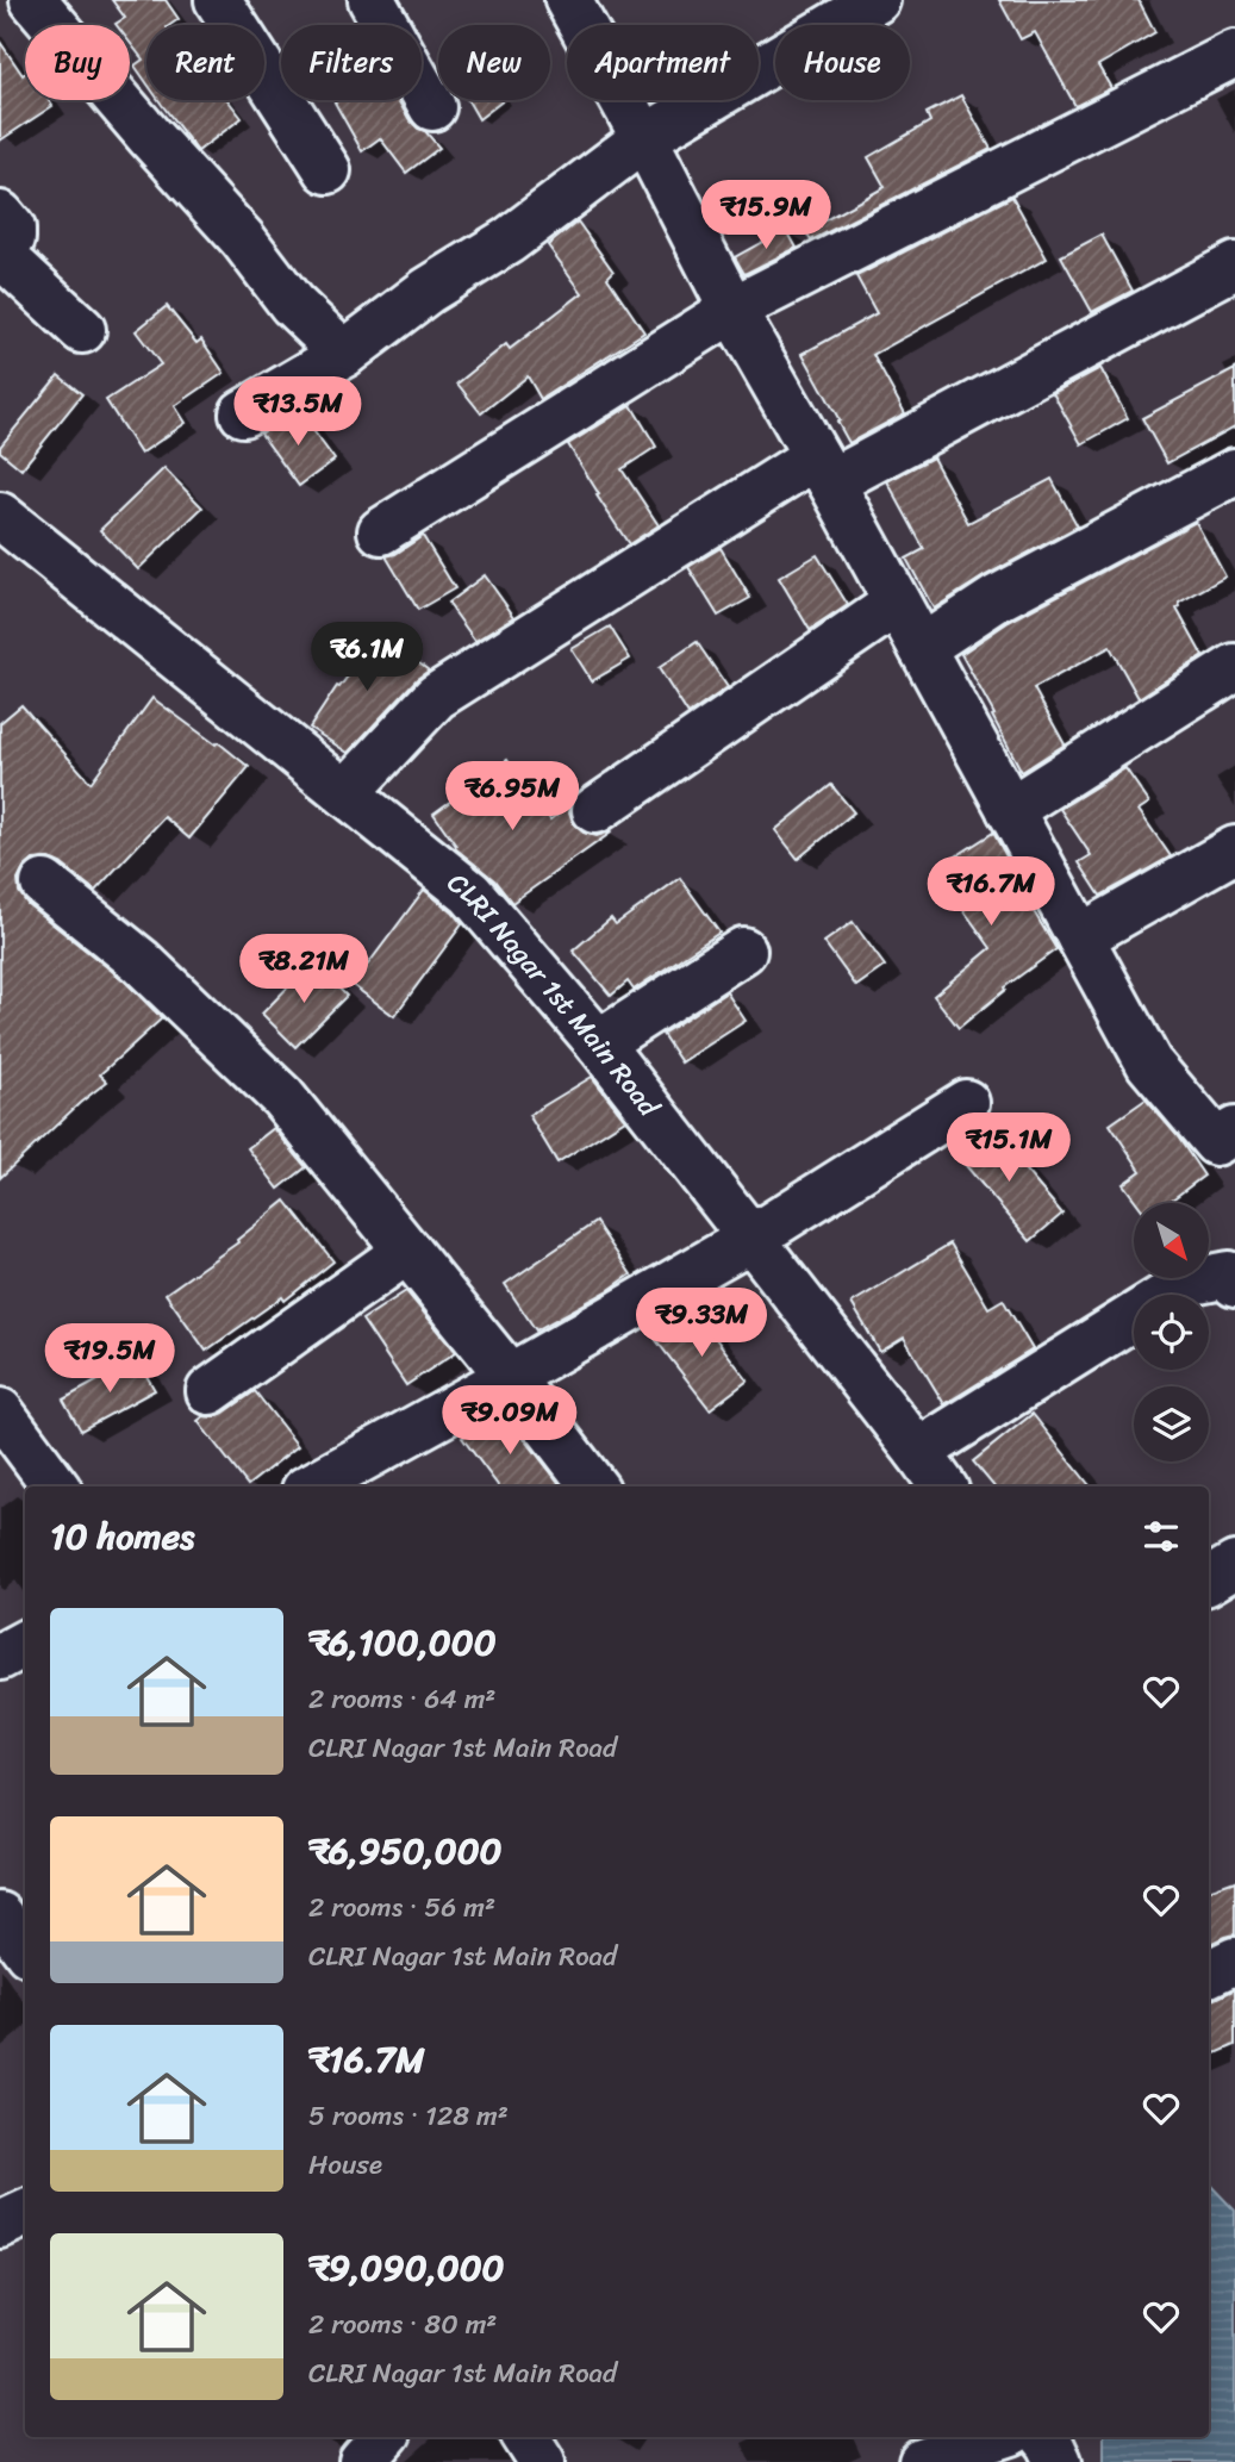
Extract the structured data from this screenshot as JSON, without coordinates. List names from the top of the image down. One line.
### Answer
{"streets":{"street":["CLRI Nagar 1st Main Road"]},"north":"bottom right","page":{"chip":["Buy","Rent","Filters","New","Apartment","House"],"price":["₹15.9M","₹13.5M","₹6.1M","₹6.95M","₹16.7M","₹8.21M","₹15.1M","₹9.33M","₹19.5M","₹9.09M"],"heading":"10 homes","list":[{"name":"₹6,100,000","note":"2 rooms · 64 m² · CLRI Nagar 1st Main Road"},{"name":"₹6,950,000","note":"2 rooms · 56 m² · CLRI Nagar 1st Main Road"},{"name":"₹16.7M","note":"5 rooms · 128 m² · House"},{"name":"₹9,090,000","note":"2 rooms · 80 m² · CLRI Nagar 1st Main Road"}]}}
